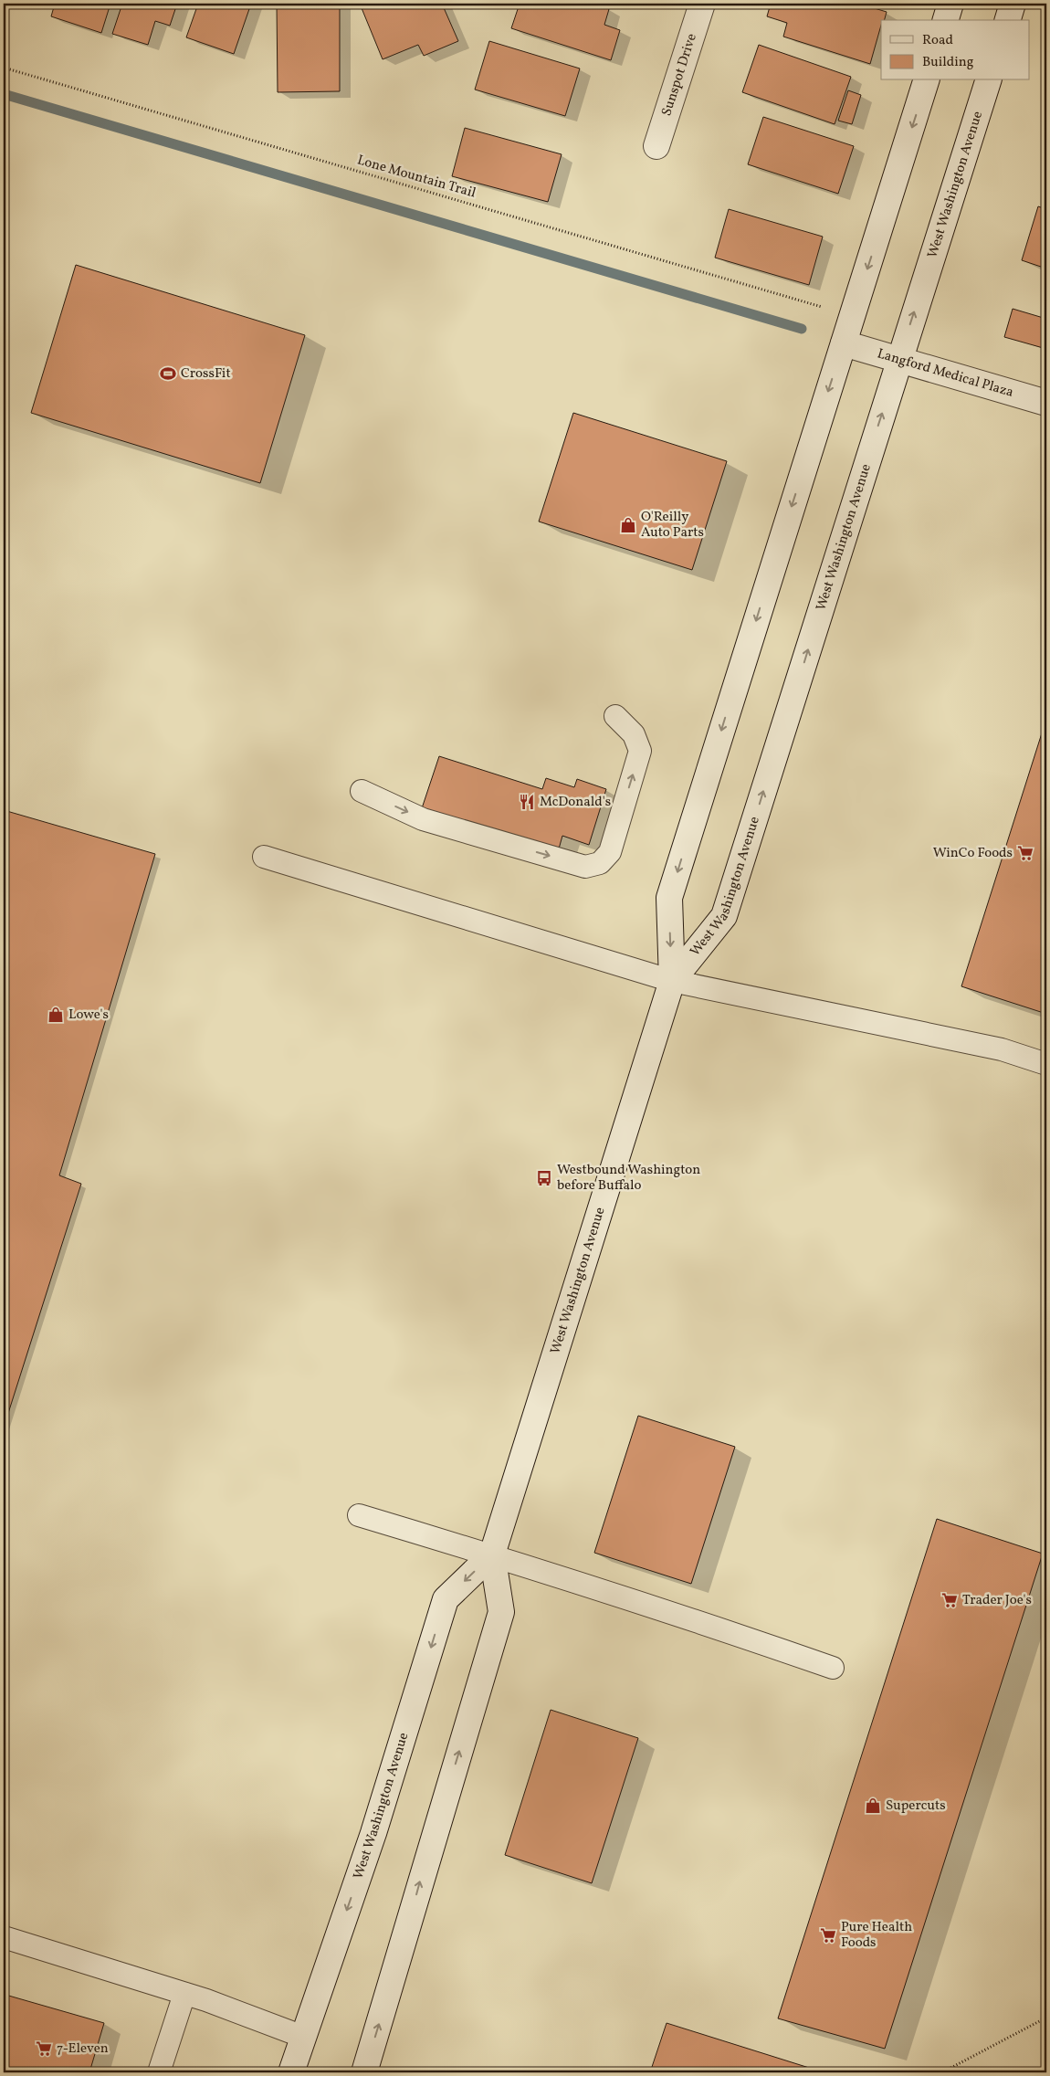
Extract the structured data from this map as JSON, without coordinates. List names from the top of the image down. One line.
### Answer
{"streets":{"main road":["Sunspot Drive","West Washington Avenue","Langford Medical Plaza"],"path":["Lone Mountain Trail"]},"crossings":[["West Washington Avenue","Langford Medical Plaza"]],"places":{"sports":["CrossFit"],"shop":["O'Reilly Auto Parts","Lowe's","Supercuts"],"restaurant":["McDonald's"],"supermarket":["WinCo Foods","Trader Joe's","Pure Health Foods","7-Eleven"],"bus stop":["Westbound Washington before Buffalo"]},"legend":["Road","Building"]}
